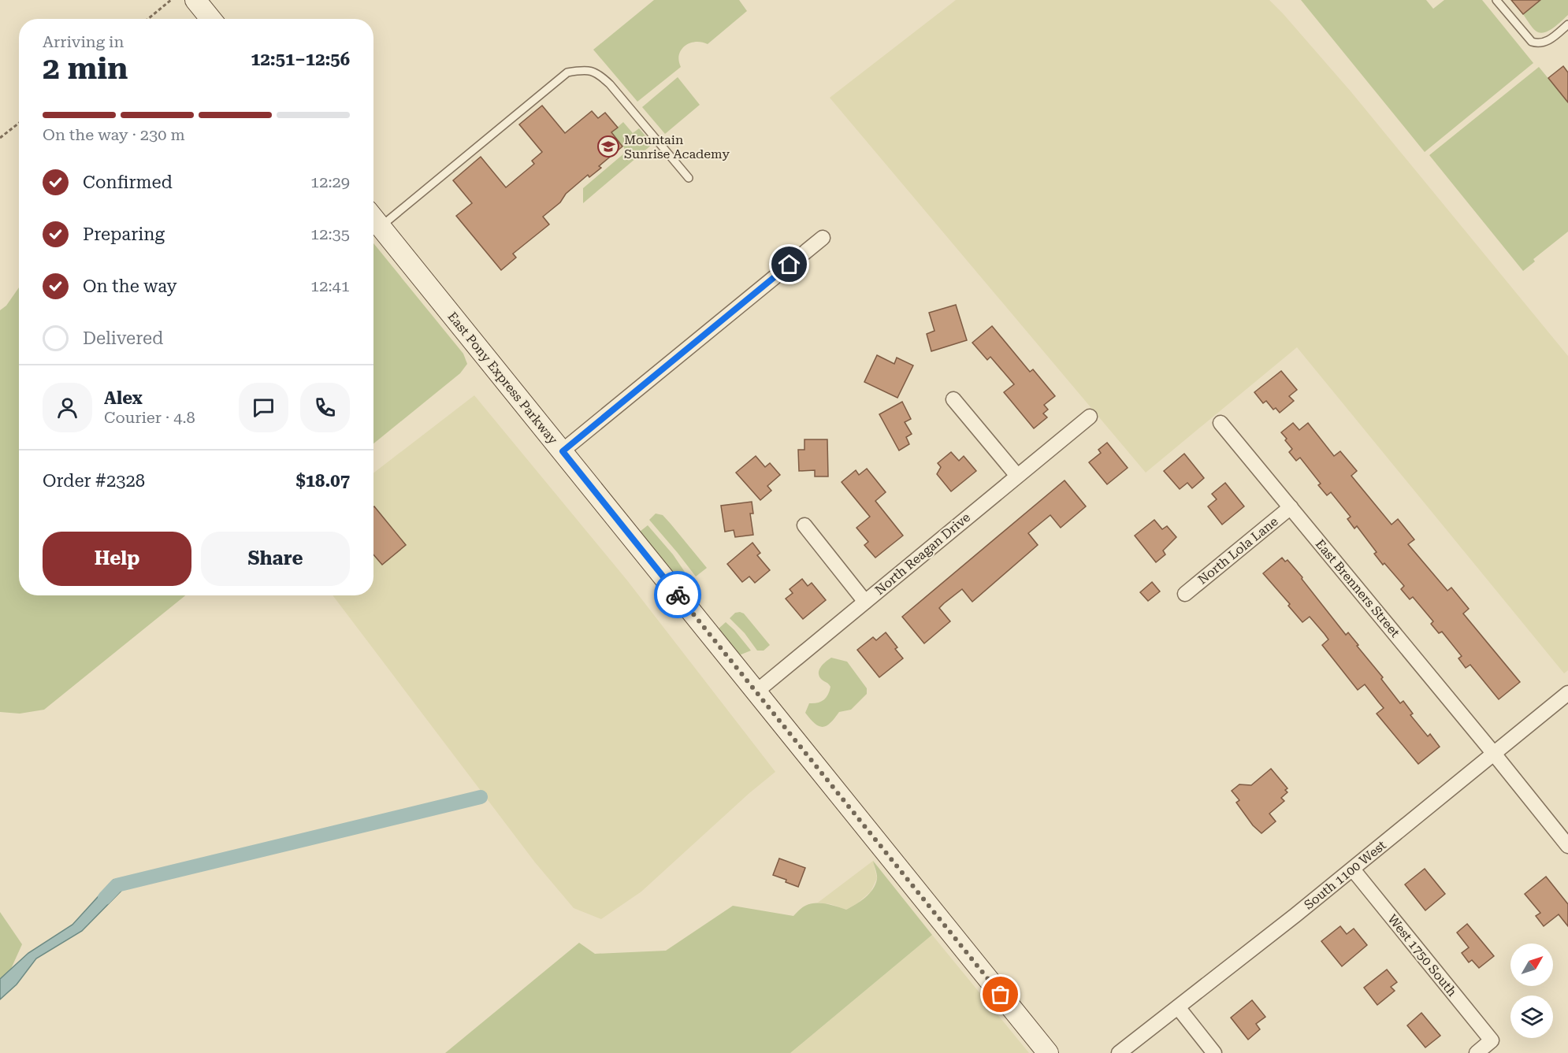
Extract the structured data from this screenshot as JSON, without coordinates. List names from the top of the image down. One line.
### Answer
{"streets":{"street":["East Pony Express Parkway","North Lola Lane","North Reagan Drive","East Brenners Street","South 1100 West","West 1750 South"]},"crossings":[["East Pony Express Parkway","North Reagan Drive"],["North Lola Lane","East Brenners Street"],["East Brenners Street","South 1100 West"],["South 1100 West","West 1750 South"]],"places":{"school or university":["Mountain Sunrise Academy"]},"north":"top right","page":{"heading":["2 min","Arriving in","12:51–12:56"],"panel":["Alex","Courier · 4.8","Order #2328","$18.07"],"bar":"On the way · 230 m","list":[["Confirmed","12:29"],["Preparing","12:35"],["On the way","12:41"],"Delivered"],"buttons":["Help","Share"]}}
